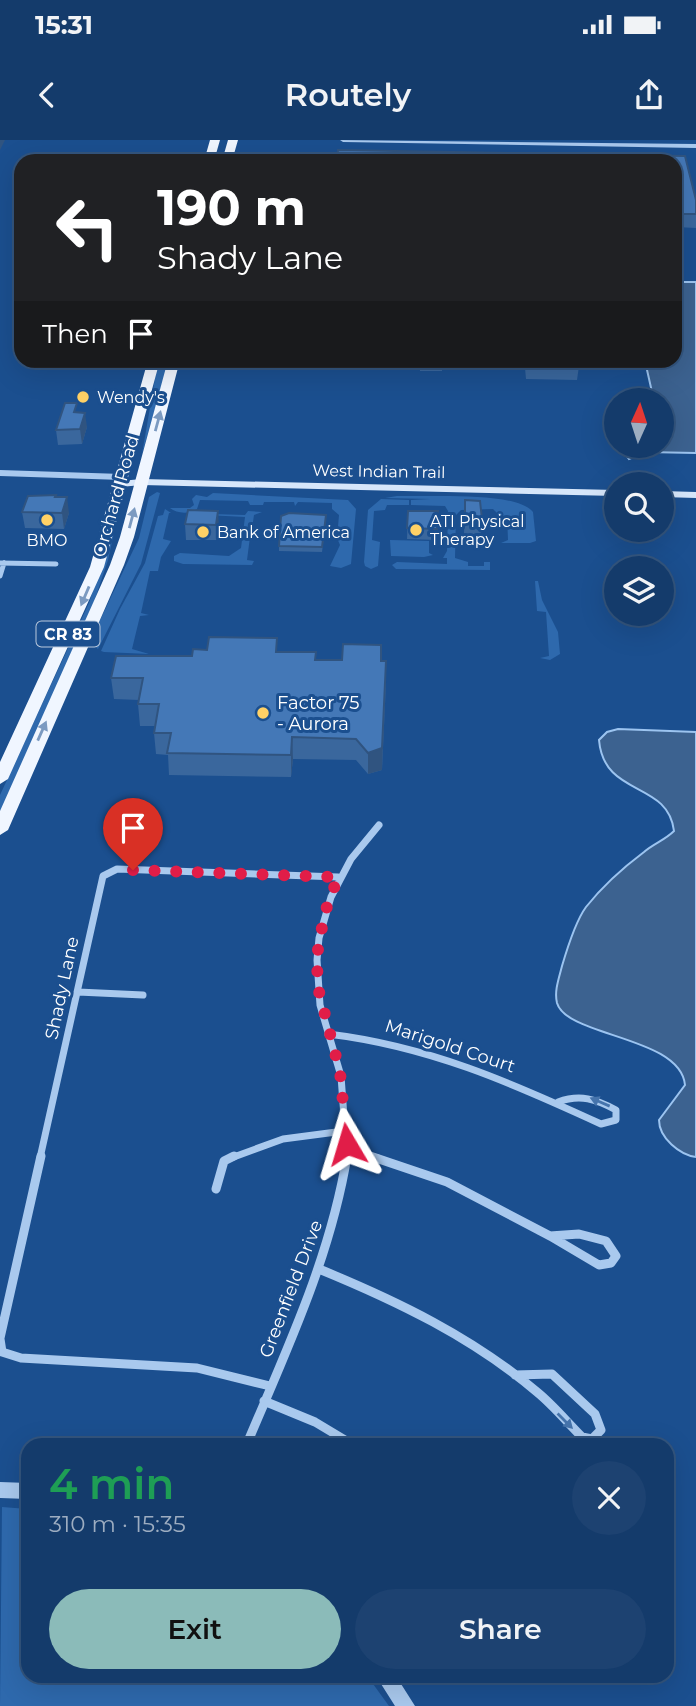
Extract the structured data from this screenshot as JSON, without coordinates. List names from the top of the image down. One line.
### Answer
{"streets":{"main road":["West Indian Trail","Orchard Road","CR 83"],"street":["Shady Lane","Marigold Court","Greenfield Drive"]},"crossings":[["West Indian Trail","Orchard Road"],["Shady Lane","Greenfield Drive"],["Marigold Court","Greenfield Drive"]],"places":["Wendy's","BMO","ATI Physical Therapy","Bank of America","Factor 75 - Aurora"],"north":"top","page":{"status":"15:31","header":"Routely","turn":["190 m","Shady Lane"],"then":"Then","heading":["4 min","310 m · 15:35"],"buttons":["Exit","Share"]}}
